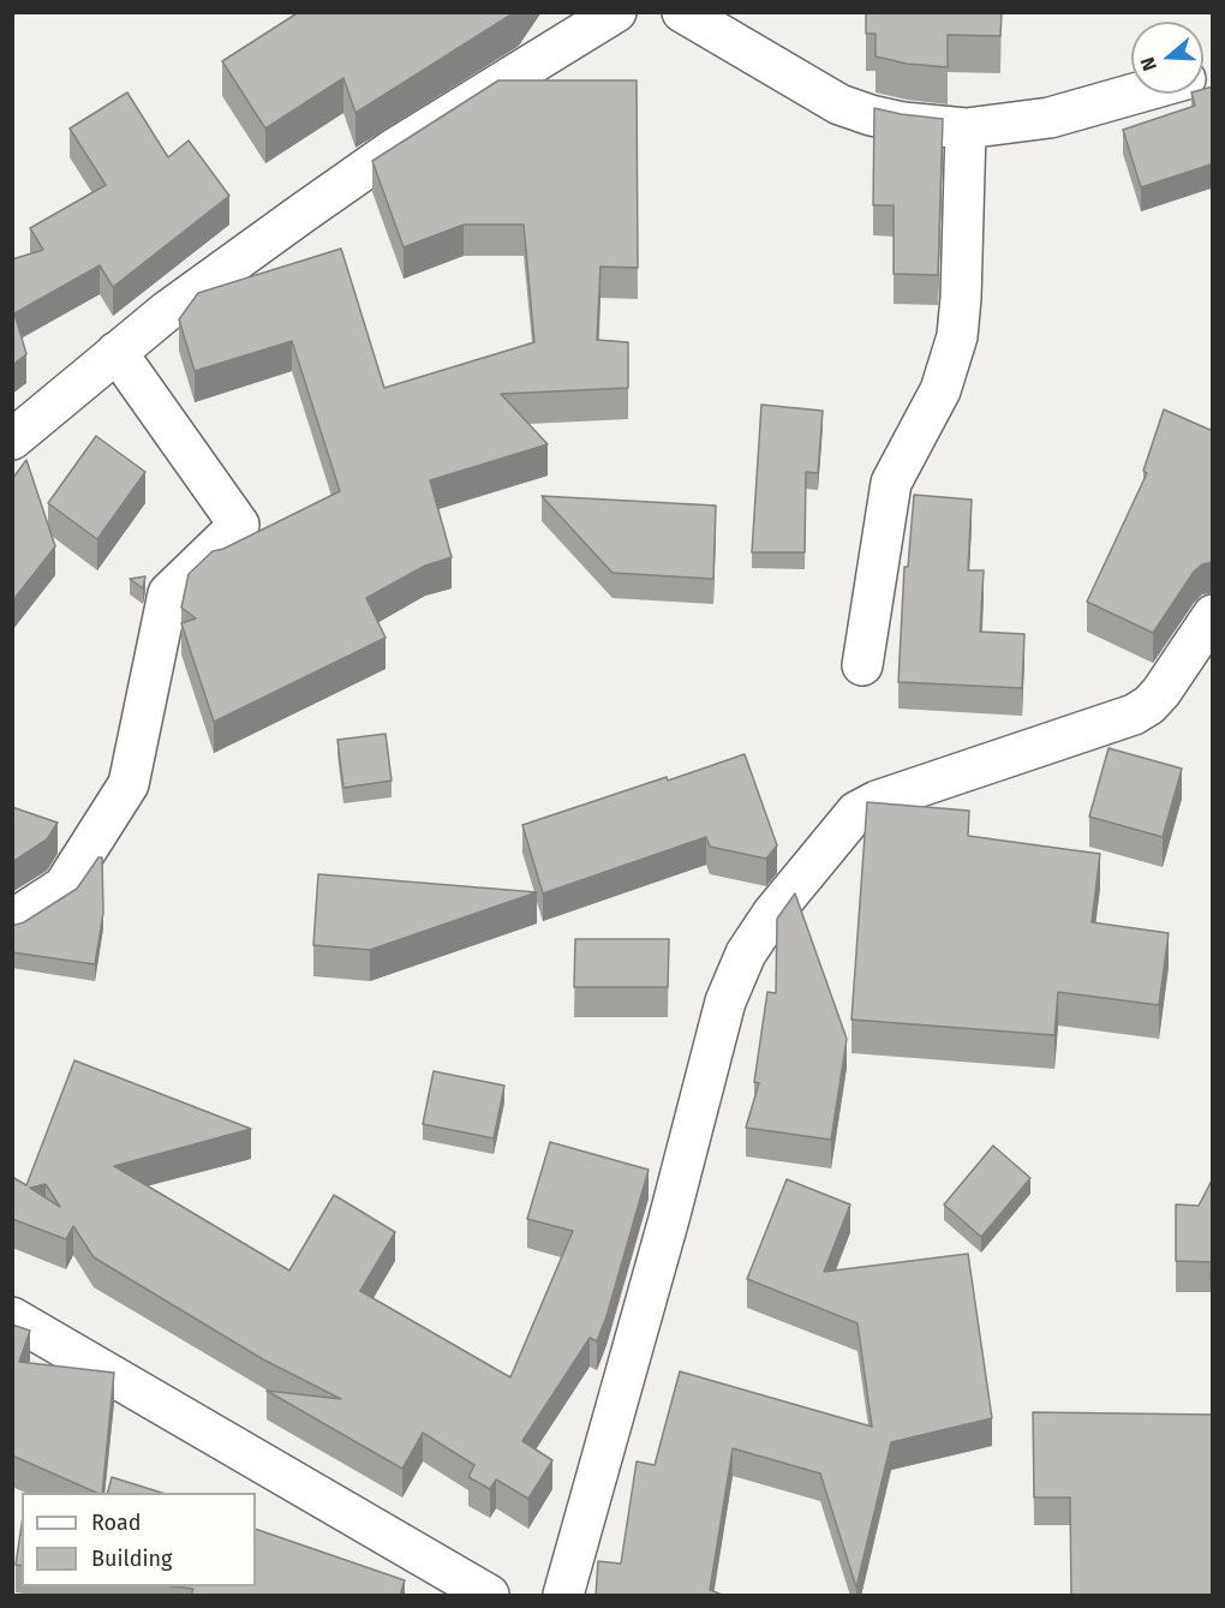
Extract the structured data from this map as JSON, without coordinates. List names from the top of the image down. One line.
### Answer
{"legend":["Road","Building"],"north":"left"}
